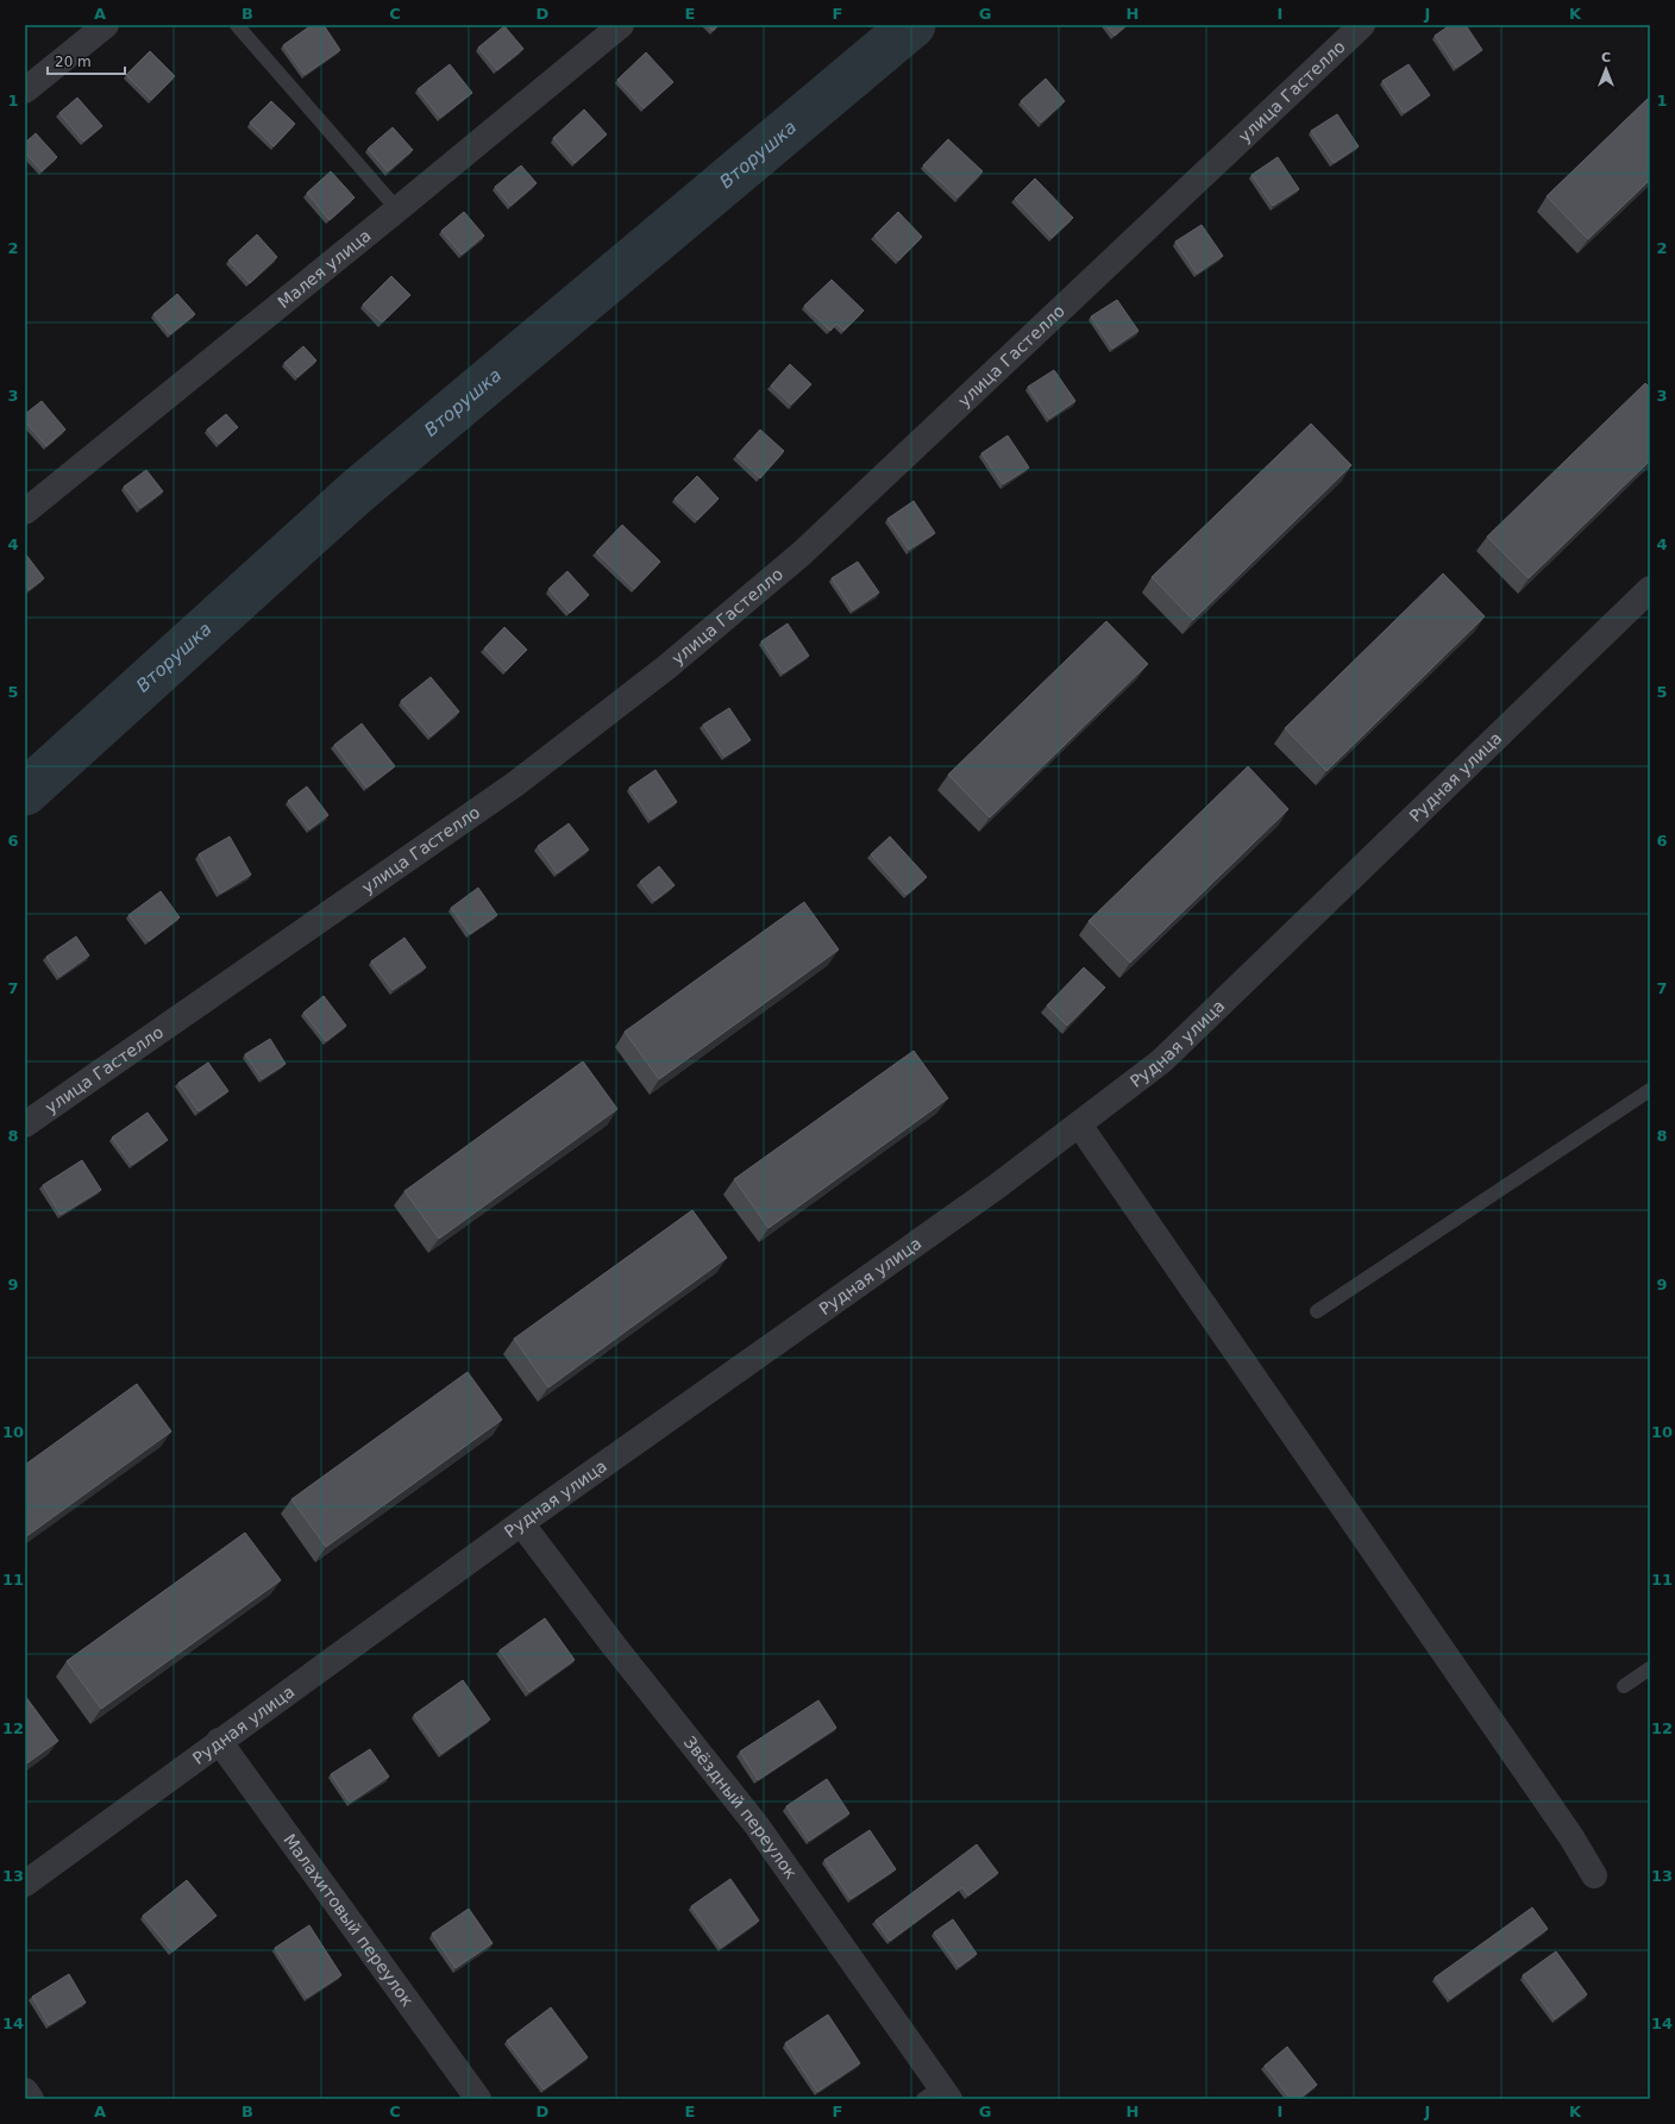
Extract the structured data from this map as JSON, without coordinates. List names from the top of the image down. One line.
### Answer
{"streets":{"street":["улица Гастелло","Малея улица","Рудная улица","Звёздный переулок","Малахитовый переулок"]},"crossings":[["Рудная улица","Звёздный переулок"],["Рудная улица","Малахитовый переулок"]],"water":["Вторушка"],"scale_bar":"20 m","north":"top","grid":{"columns":["A","B","C","D","E","F","G","H","I","J","K"],"rows":["1","2","3","4","5","6","7","8","9","10","11","12","13","14"]}}
